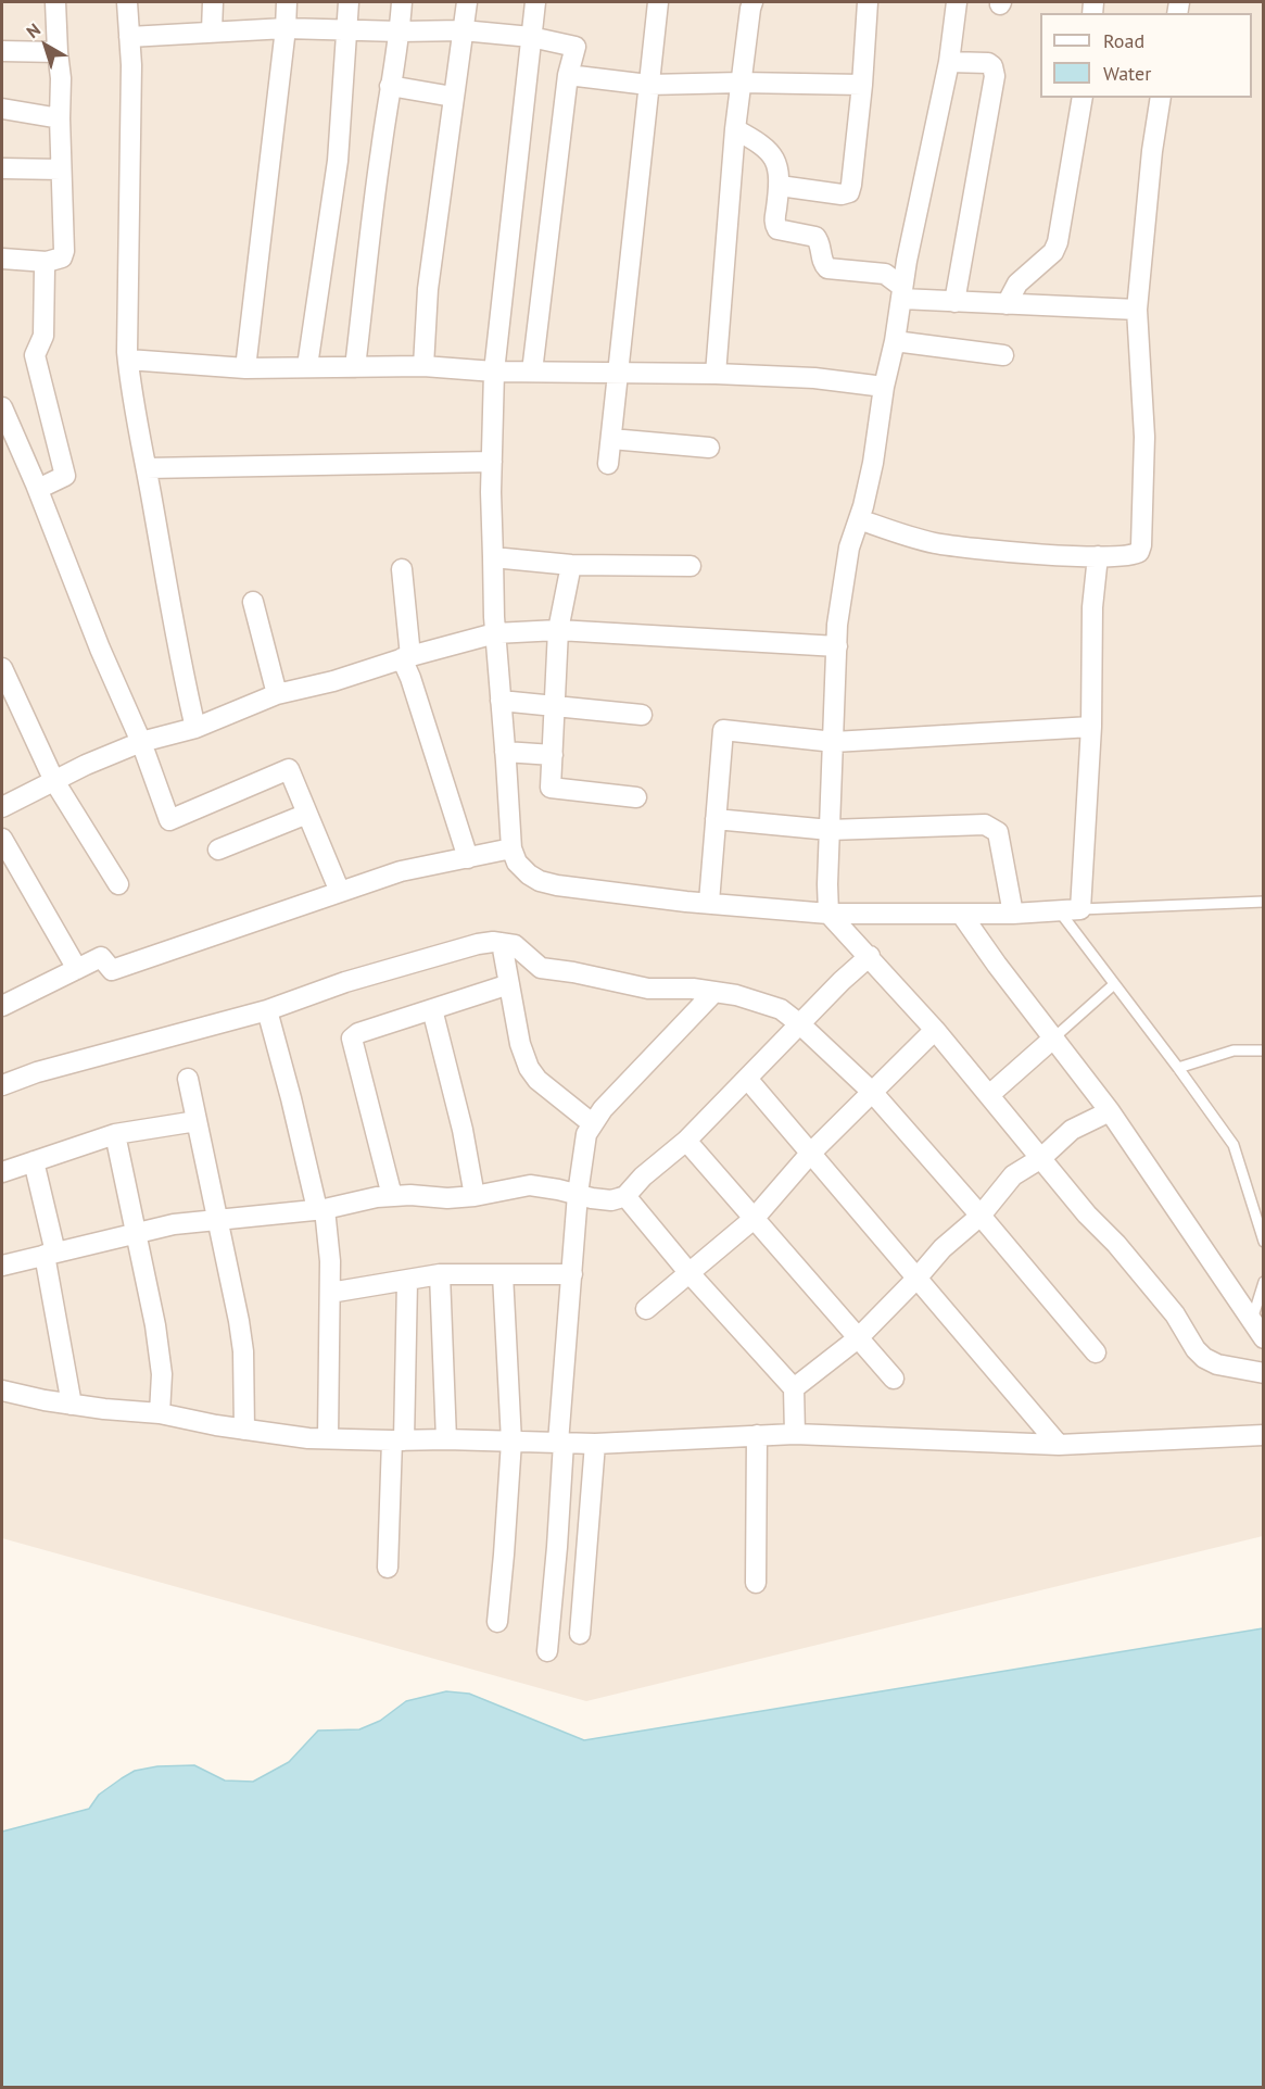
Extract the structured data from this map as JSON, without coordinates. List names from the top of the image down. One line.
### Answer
{"legend":["Road","Water"],"north":"top left"}
